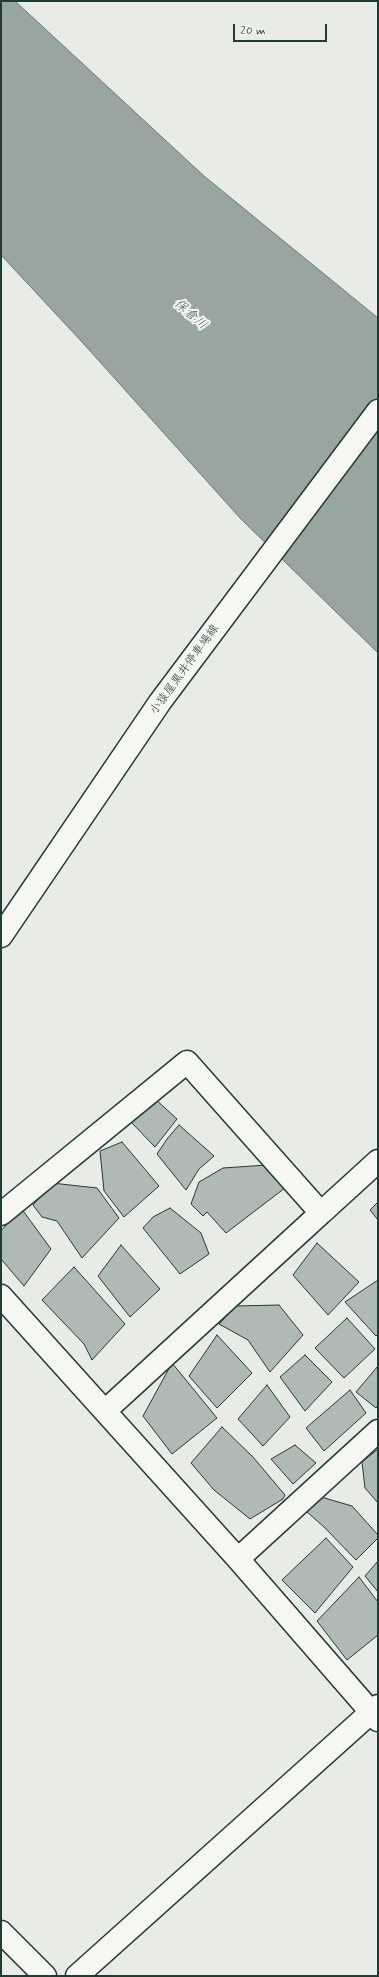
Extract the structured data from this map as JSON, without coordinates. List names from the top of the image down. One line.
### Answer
{"streets":{"street":["小猿屋黒井停車場線"]},"water":["保倉川"],"scale_bar":"20 m"}
